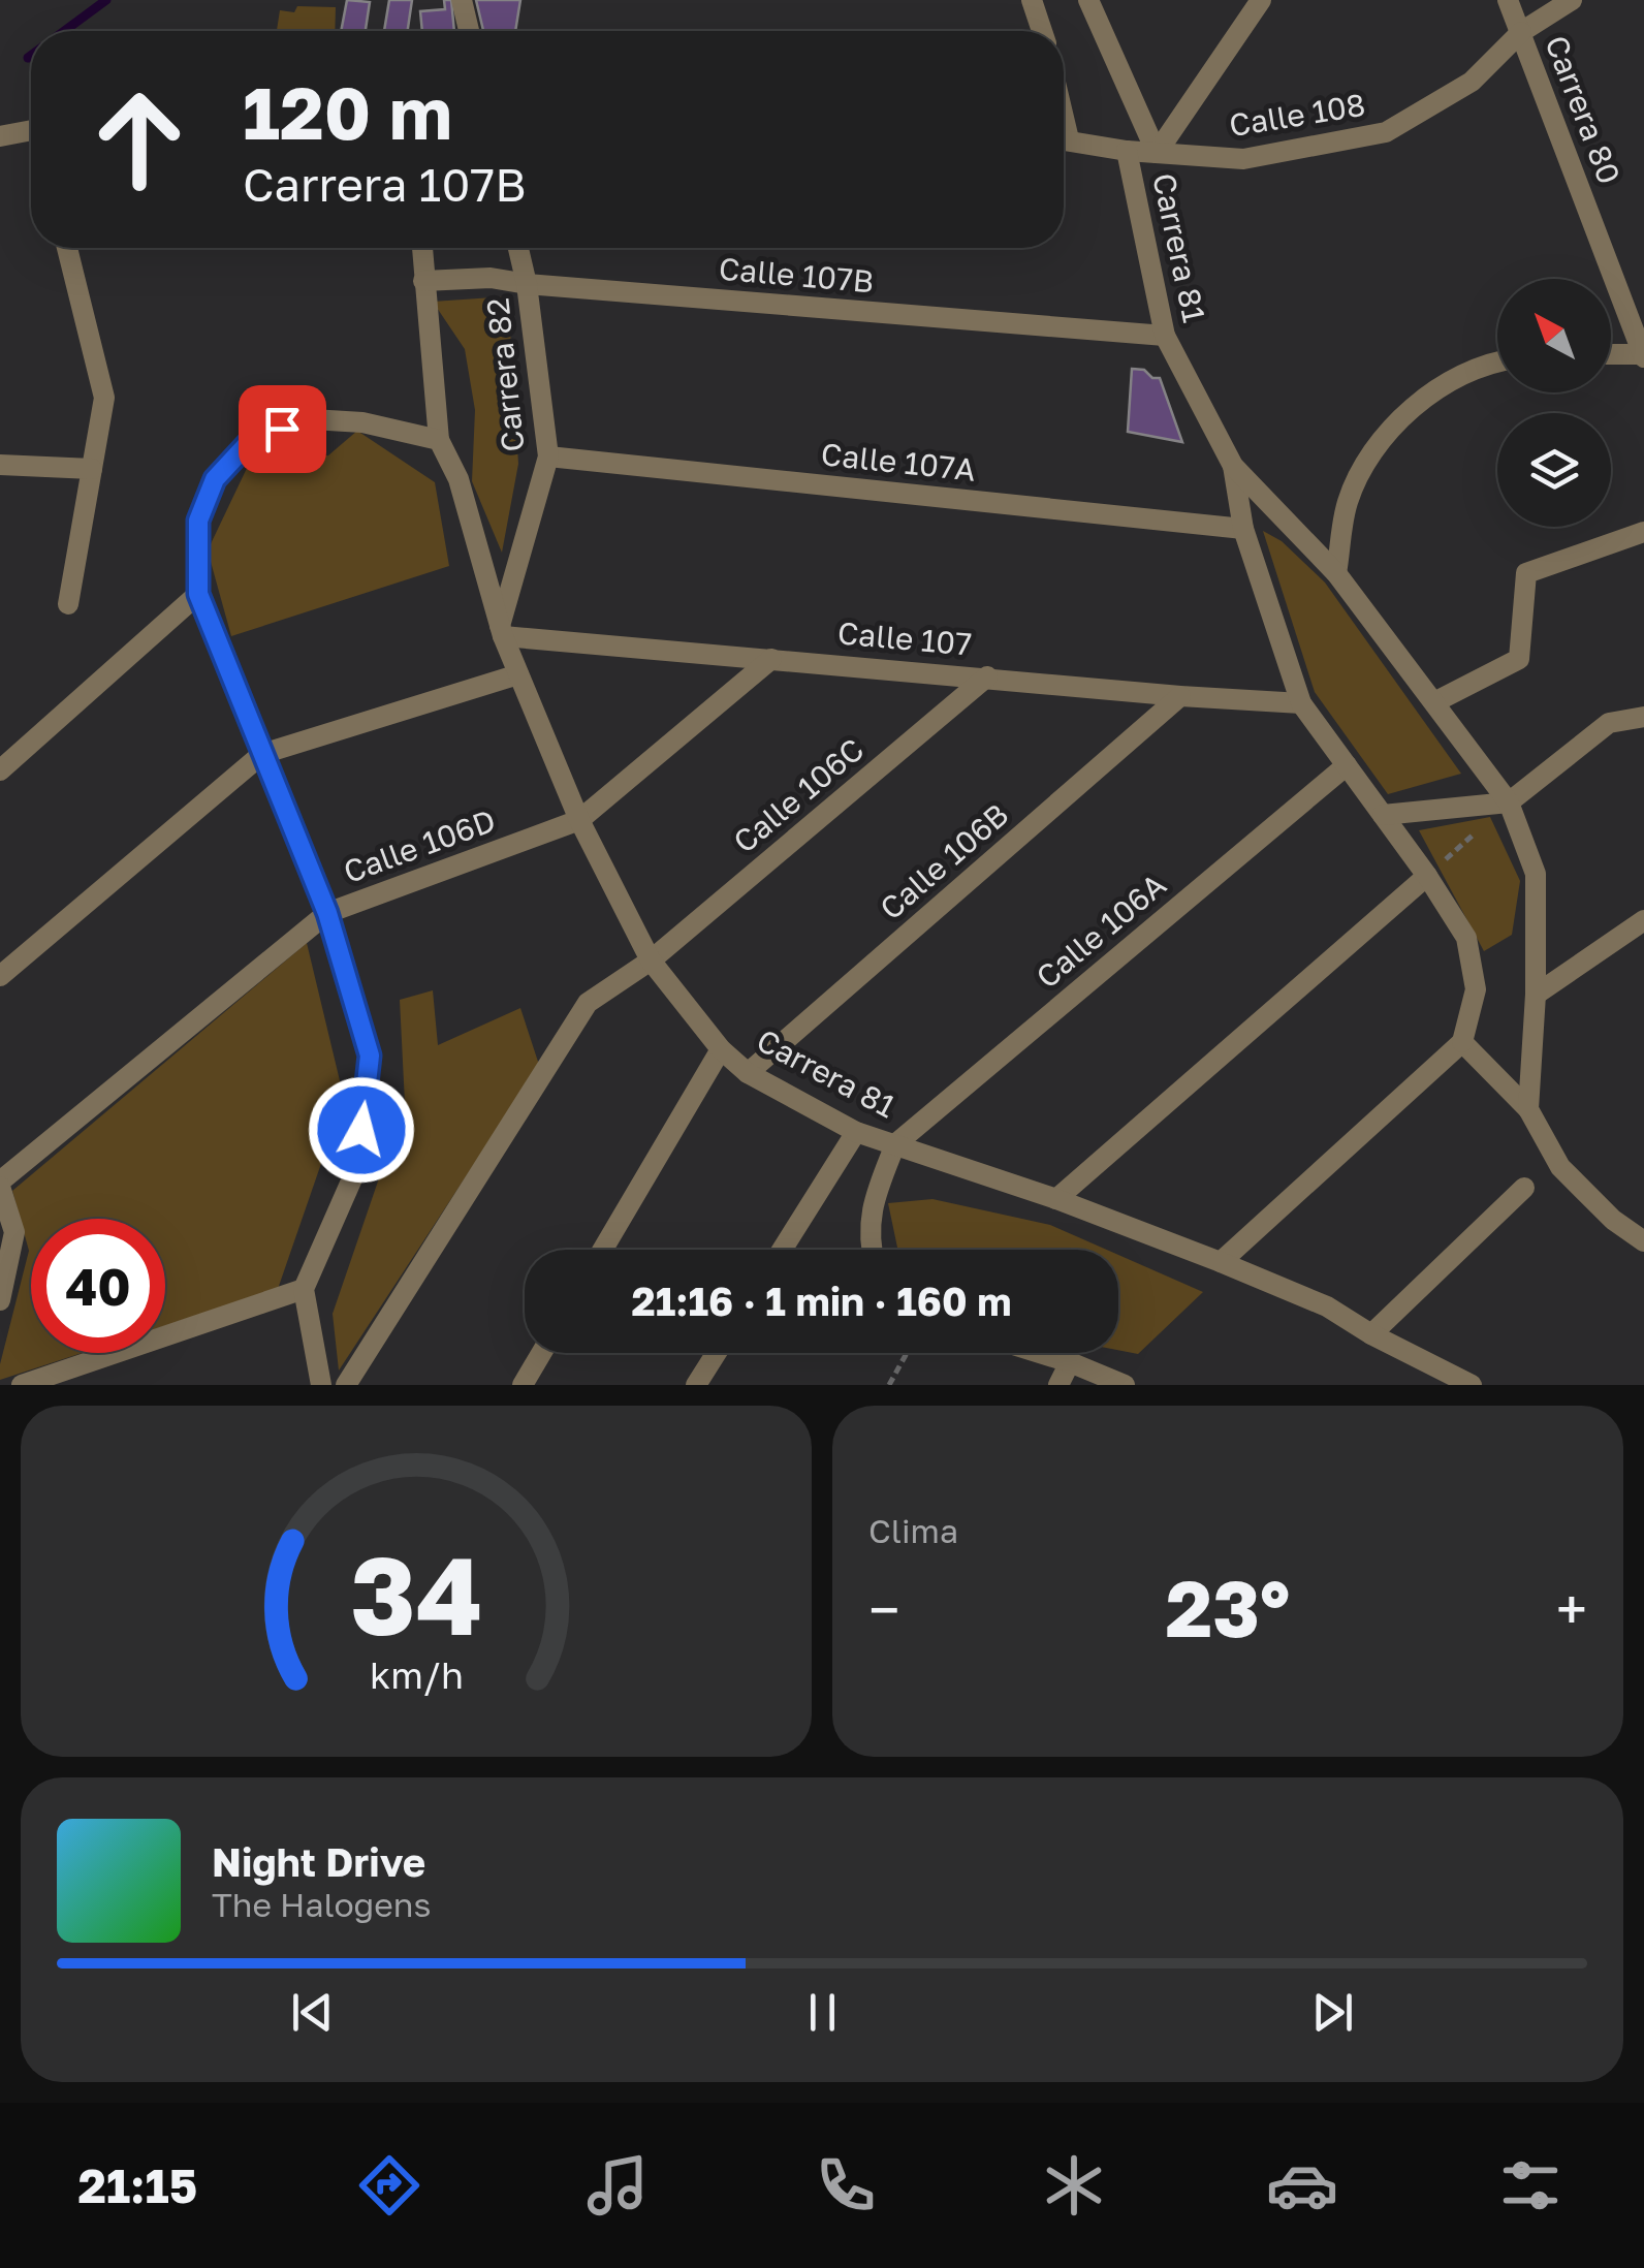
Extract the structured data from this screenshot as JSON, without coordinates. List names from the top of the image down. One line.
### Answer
{"streets":{"street":["Carrera 80","Calle 108","Carrera 81","Calle 107B","Carrera 82","Calle 107A","Calle 107","Calle 106C","Calle 106D","Calle 106B","Calle 106A"]},"crossings":[["Carrera 80","Calle 108"],["Calle 108","Carrera 81"],["Carrera 81","Calle 107B"],["Carrera 81","Carrera 82"],["Carrera 81","Calle 107A"],["Carrera 81","Calle 107"],["Carrera 81","Calle 106C"],["Carrera 81","Calle 106D"],["Carrera 81","Calle 106B"],["Carrera 81","Calle 106A"],["Calle 107B","Carrera 82"],["Carrera 82","Calle 107A"],["Carrera 82","Calle 107"],["Calle 107","Calle 106C"],["Calle 107","Calle 106D"],["Calle 107","Calle 106B"]],"north":"top left","page":{"turn":["120 m","Carrera 107B"],"limit":"40","trip":"21:16 · 1 min · 160 m","tile":"Clima","heat":["−","23°","+"],"song":["Night Drive","The Halogens"],"tabs":"21:15","gauge":["34","km/h"]}}
